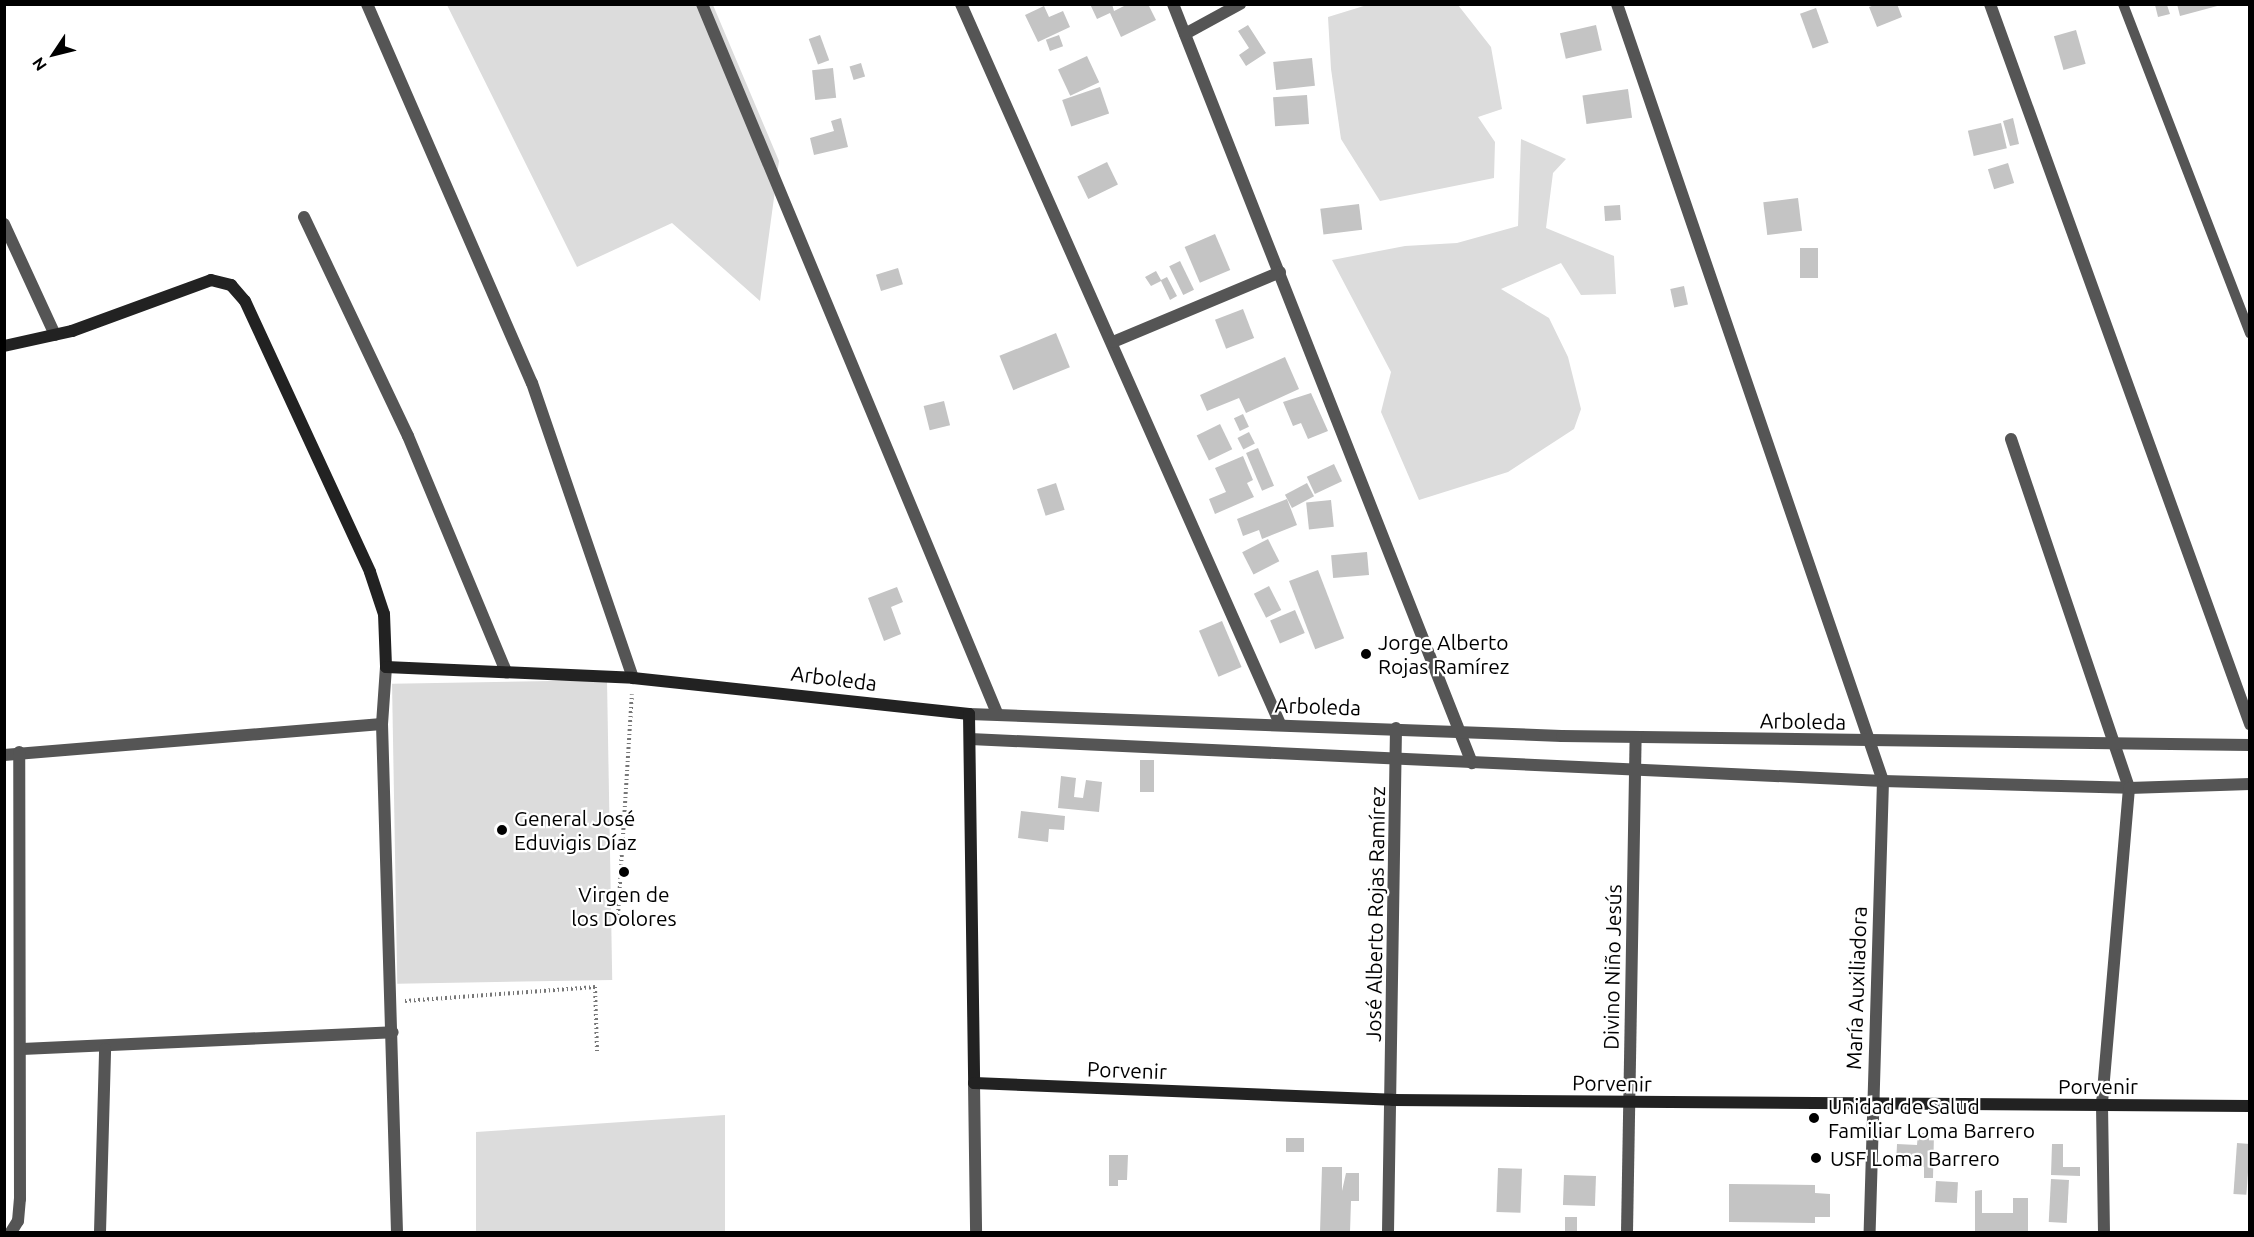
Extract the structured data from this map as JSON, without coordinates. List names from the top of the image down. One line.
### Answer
{"streets":{"street":["Arboleda","José Alberto Rojas Ramírez","Divino Niño Jesús","María Auxiliadora","Porvenir"]},"crossings":[["Arboleda","José Alberto Rojas Ramírez"],["Arboleda","Divino Niño Jesús"],["Arboleda","María Auxiliadora"],["José Alberto Rojas Ramírez","Porvenir"],["Divino Niño Jesús","Porvenir"],["María Auxiliadora","Porvenir"]],"places":["Jorge Alberto Rojas Ramírez","General José Eduvigis Díaz","Virgen de los Dolores","Unidad de Salud Familiar Loma Barrero","USF Loma Barrero"],"north":"bottom left"}
